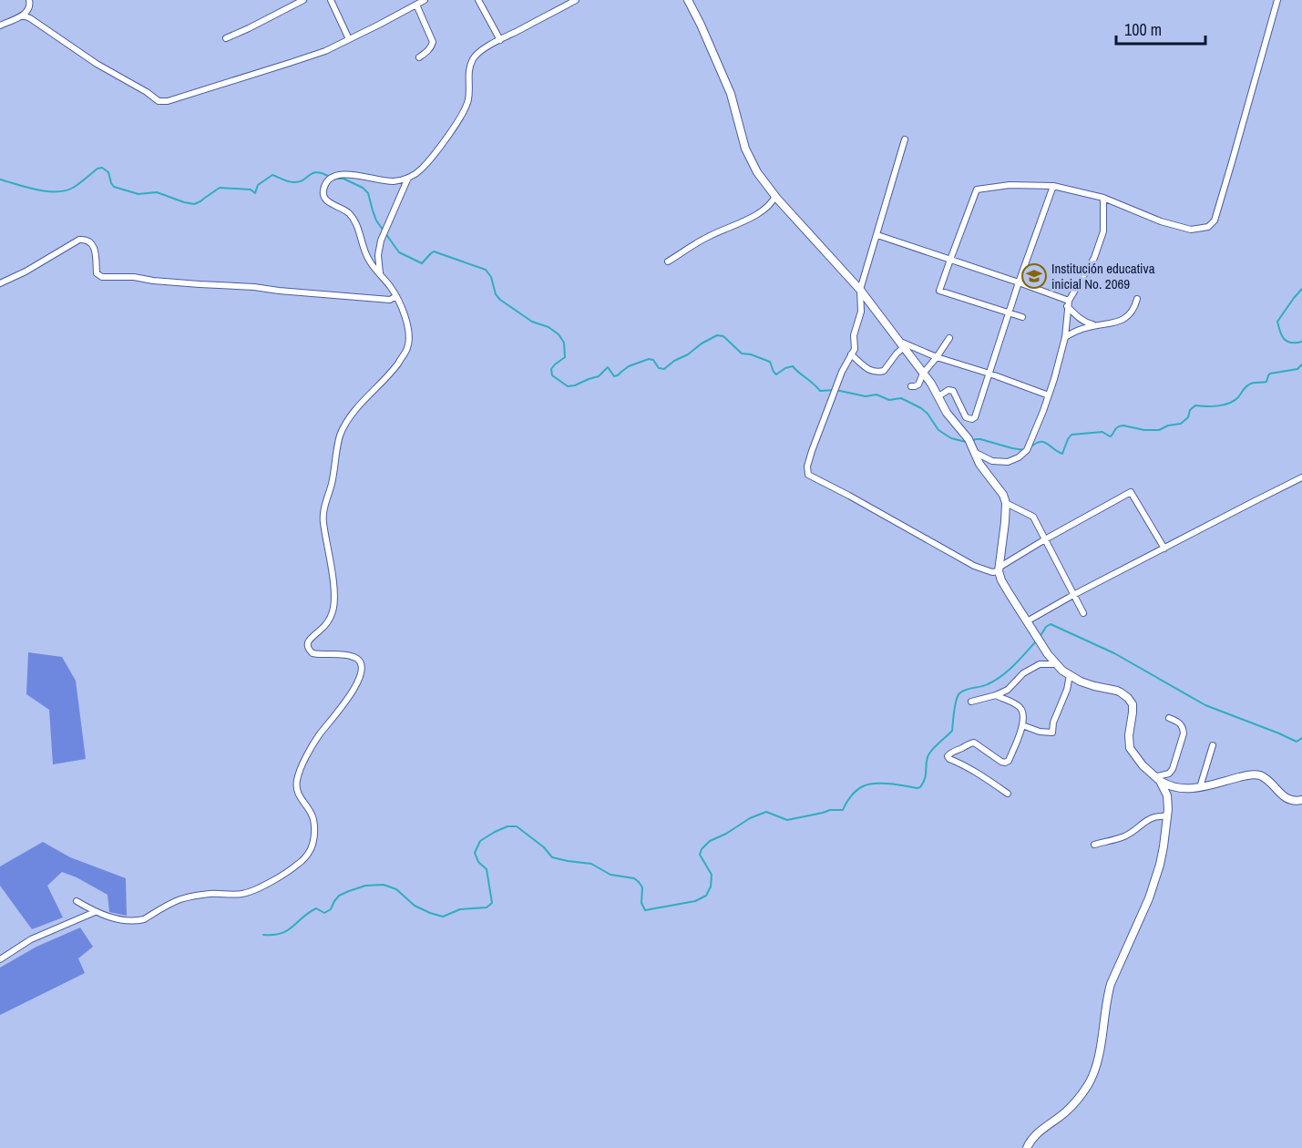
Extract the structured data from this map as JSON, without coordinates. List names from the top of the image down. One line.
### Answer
{"places":{"school or university":["Institución educativa inicial No. 2069"]},"scale_bar":"100 m"}
